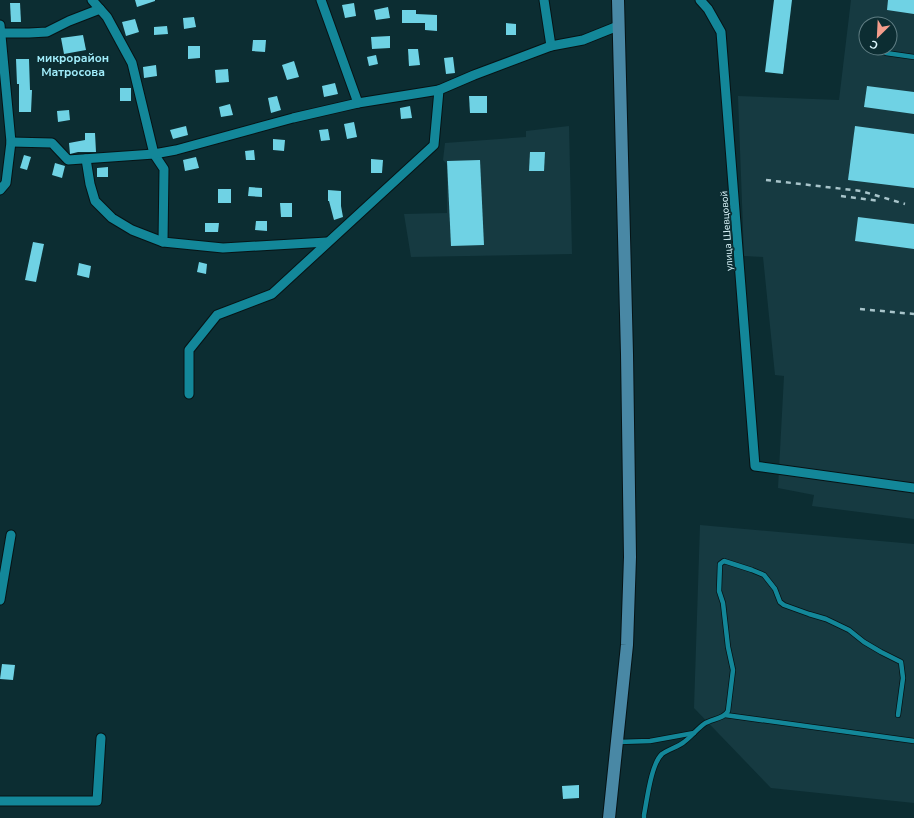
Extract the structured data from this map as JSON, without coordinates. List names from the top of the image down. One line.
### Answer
{"streets":{"street":["улица Шевцовой"]},"districts":["микрорайон Матросова"],"north":"bottom left"}
